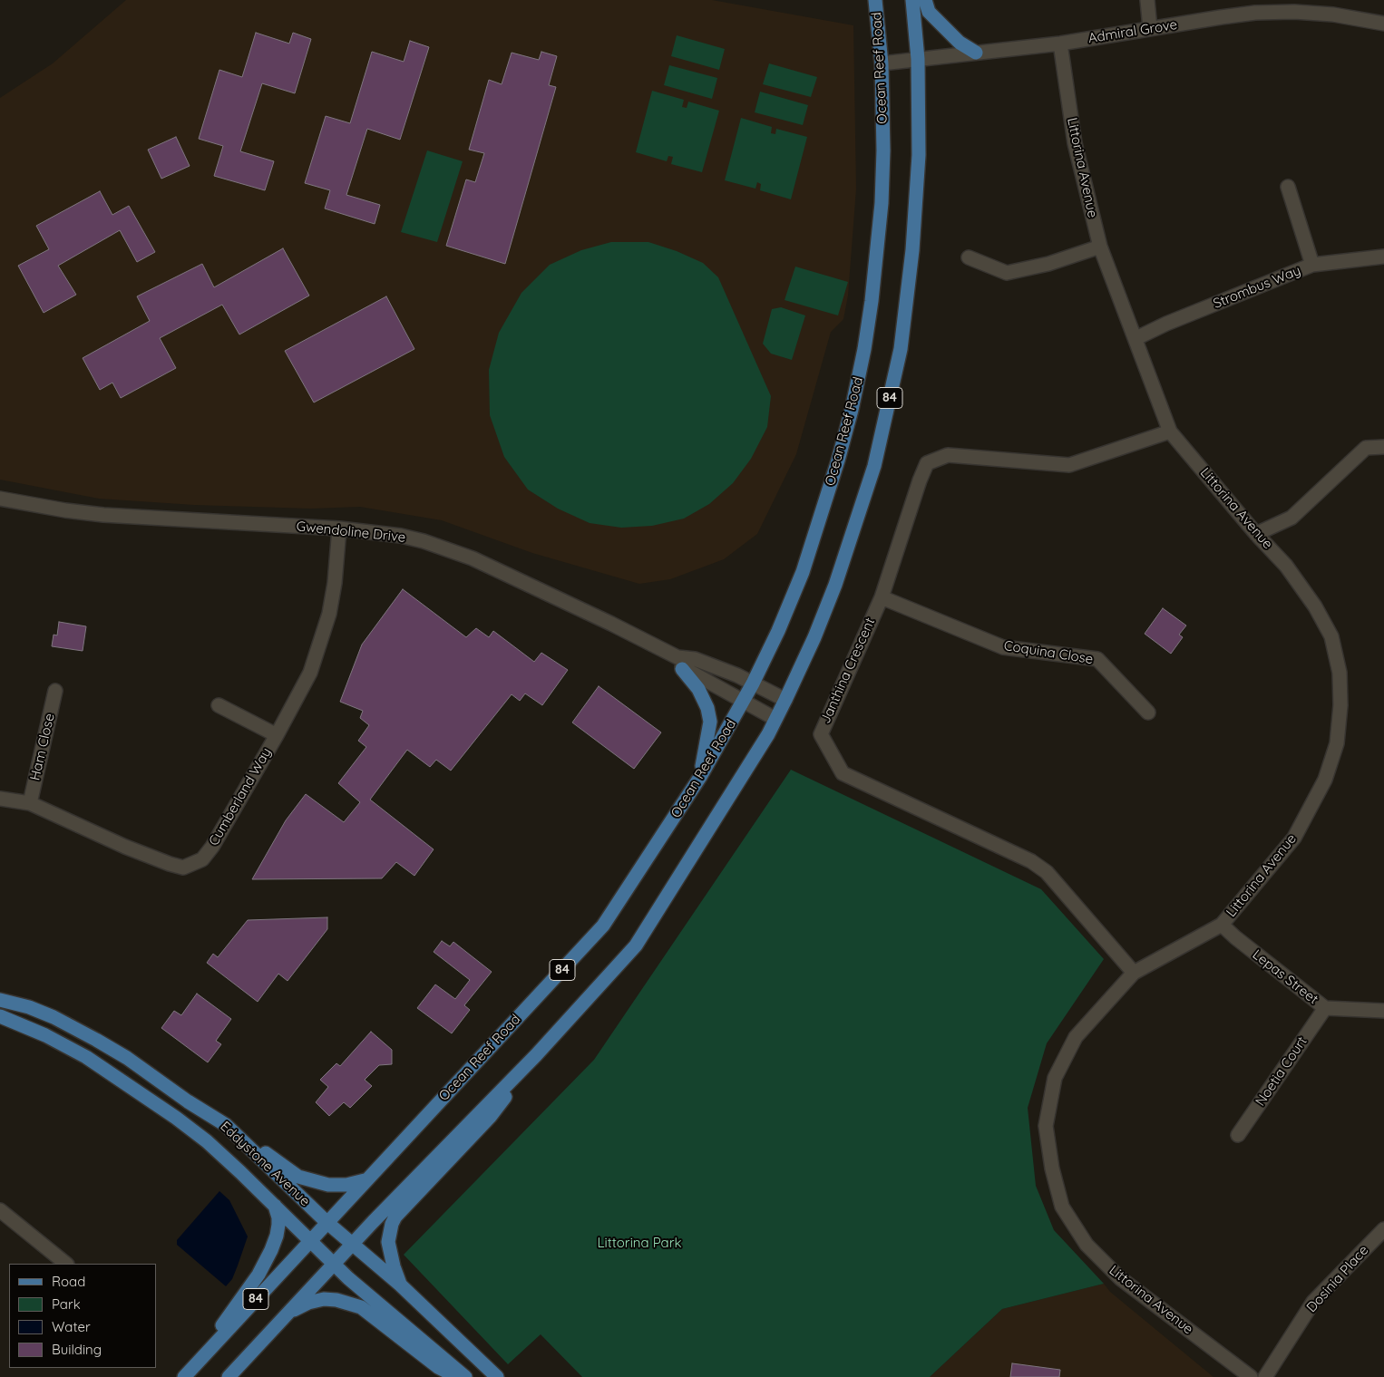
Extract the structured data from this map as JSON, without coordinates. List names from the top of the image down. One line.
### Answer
{"streets":{"main road":["Ocean Reef Road","84","Eddystone Avenue"],"street":["Admiral Grove","Littorina Avenue","Strombus Way","Gwendoline Drive","Coquina Close","Janthina Crescent","Ham Close","Cumberland Way","Lepas Street","Noetia Court","Dosinia Place"]},"crossings":[["Admiral Grove","Ocean Reef Road"],["Admiral Grove","Littorina Avenue"],["Admiral Grove","84"],["Ocean Reef Road","Gwendoline Drive"],["Ocean Reef Road","Eddystone Avenue"],["Littorina Avenue","Strombus Way"],["Littorina Avenue","Janthina Crescent"],["Littorina Avenue","Lepas Street"],["84","Gwendoline Drive"],["84","Eddystone Avenue"],["Gwendoline Drive","Cumberland Way"],["Coquina Close","Janthina Crescent"],["Ham Close","Cumberland Way"],["Lepas Street","Noetia Court"]],"parks":["Littorina Park"],"legend":["Road","Park","Water","Building"]}
